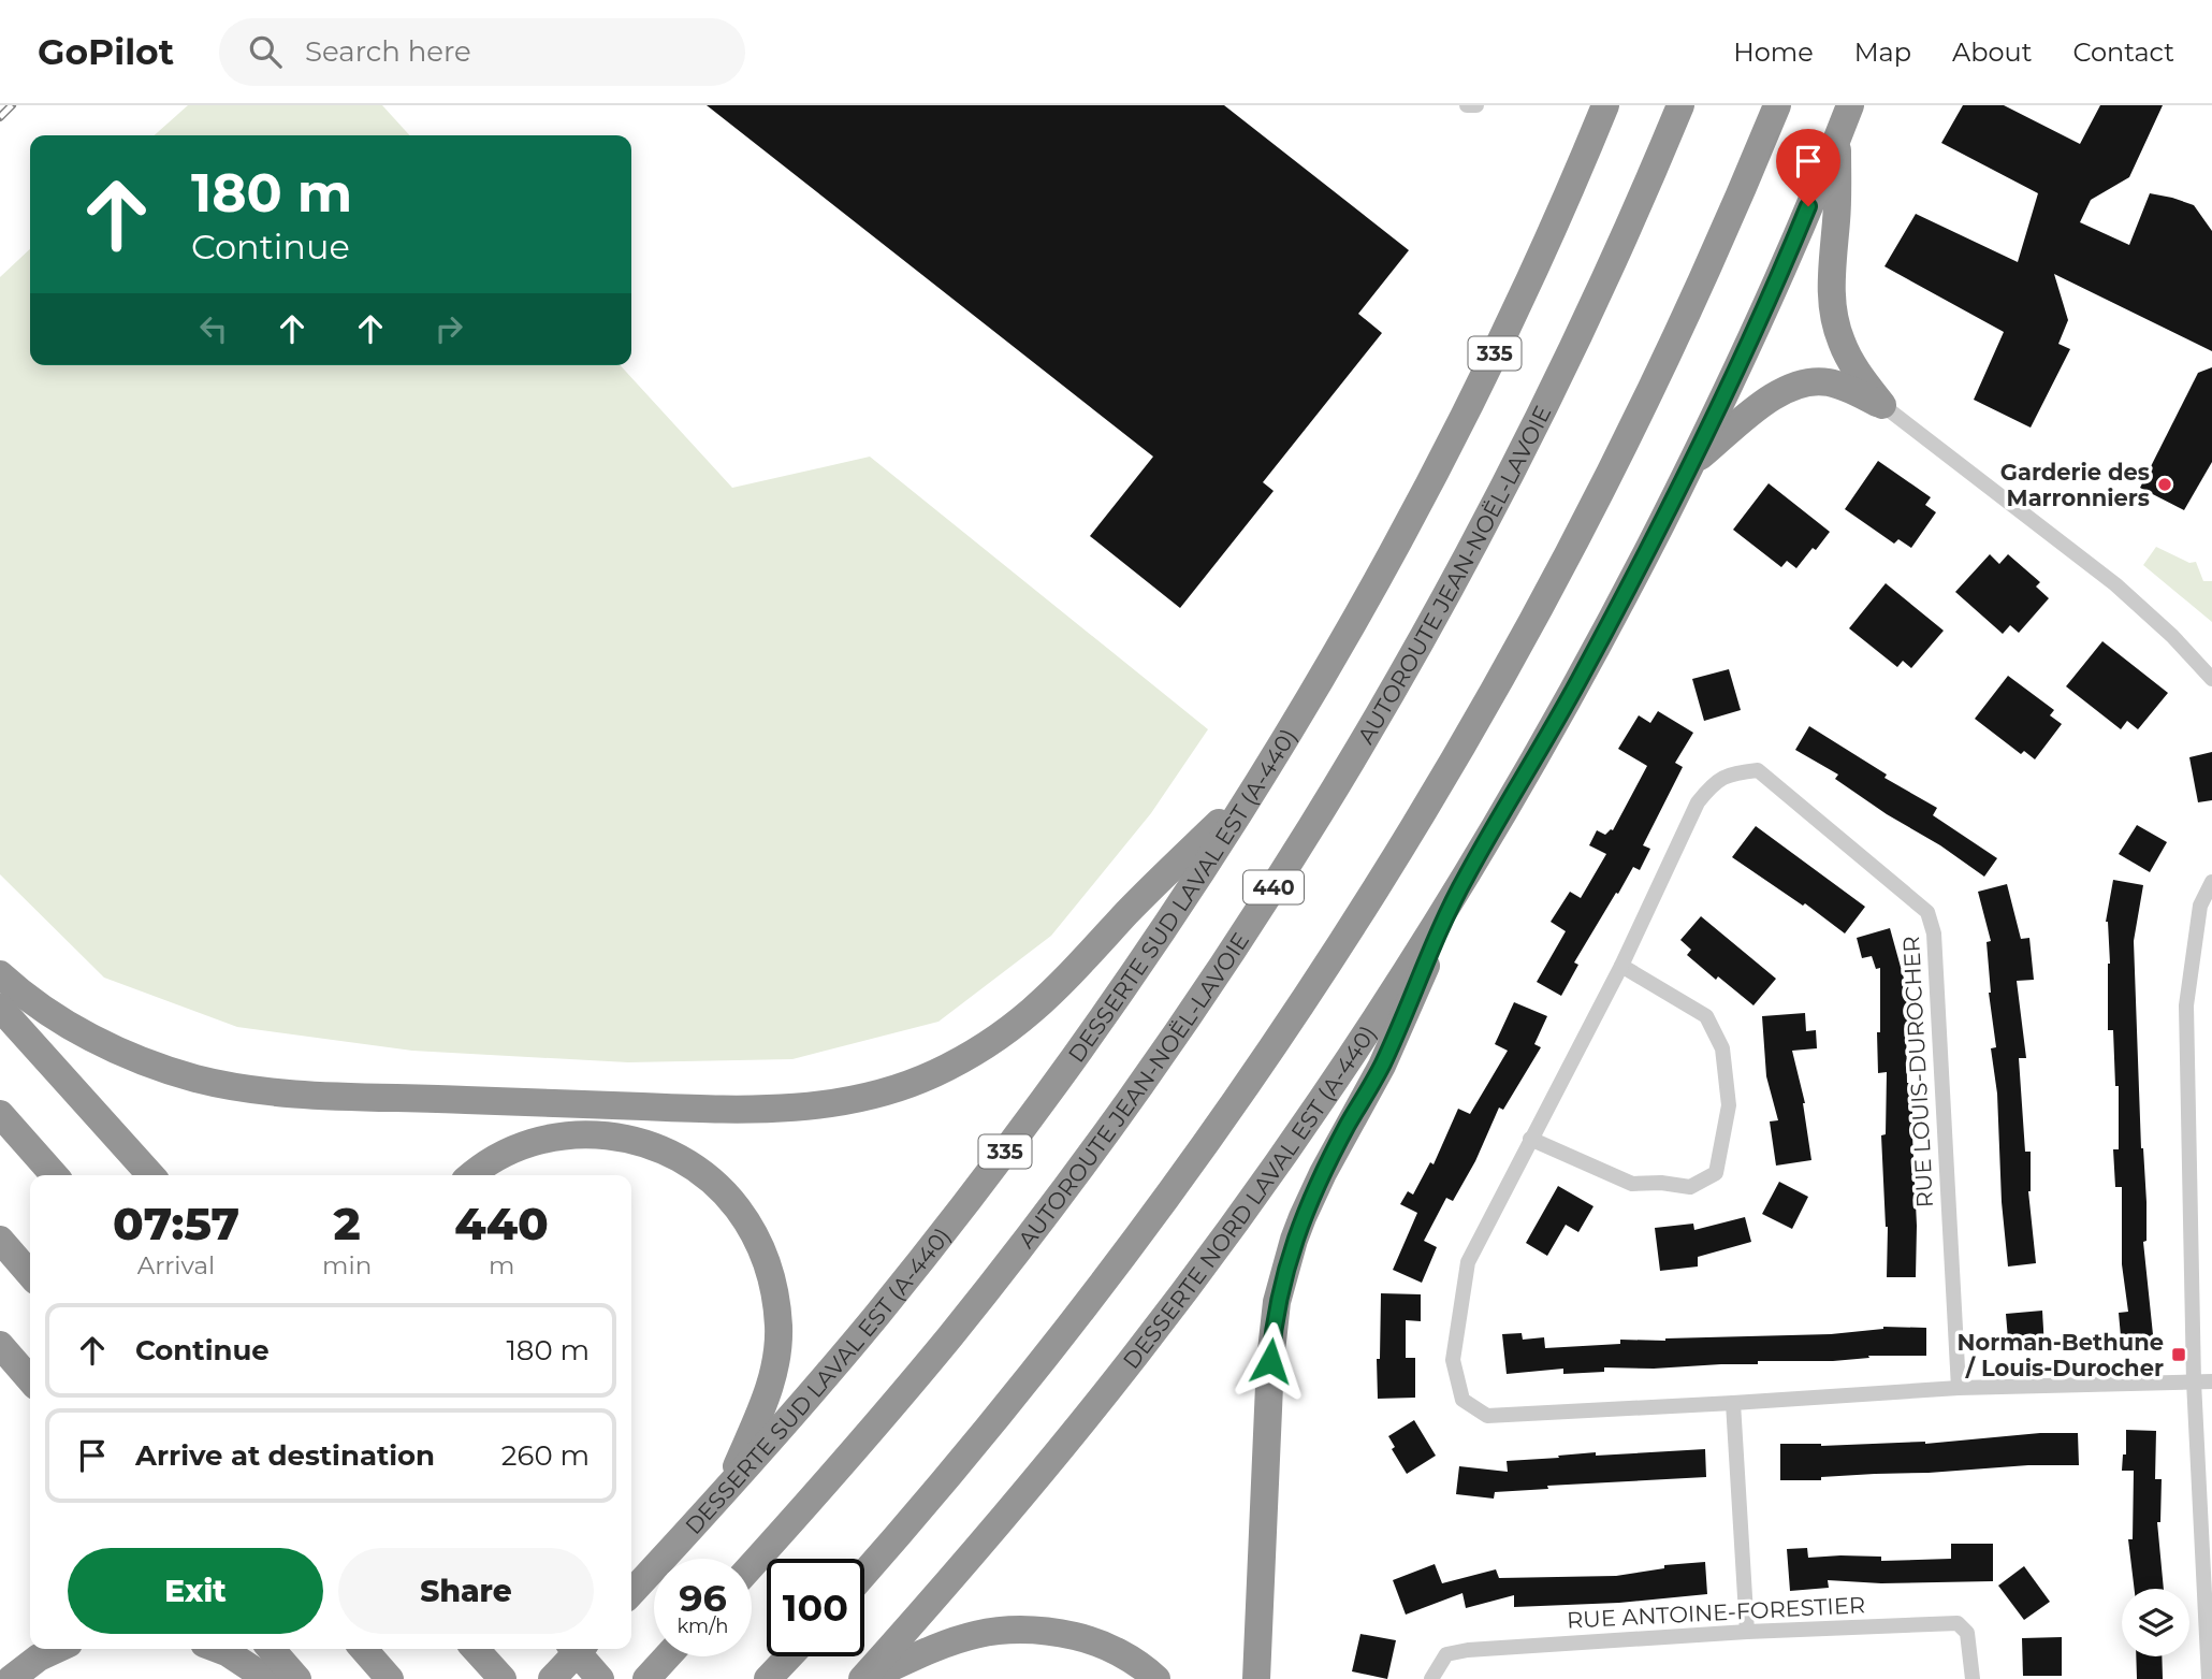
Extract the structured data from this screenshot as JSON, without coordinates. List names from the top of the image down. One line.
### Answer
{"streets":{"highway":["335","AUTOROUTE JEAN-NOËL-LAVOIE","440","DESSERTE SUD LAVAL EST (A-440)","DESSERTE NORD LAVAL EST (A-440)"],"street":["RUE LOUIS-DUROCHER","RUE ANTOINE-FORESTIER"]},"places":{"other":["Garderie des Marronniers"],"transit":["Norman-Bethune / Louis-Durocher"]},"page":{"header":"GoPilot","search":"Search here","nav":["Home","Map","About","Contact"],"turn":["180 m","Continue"],"eta":["07:57","Arrival","2","min","440","m"],"list":[{"name":"Continue","value":"180 m"},{"name":"Arrive at destination","value":"260 m"}],"buttons":["Exit","Share"],"speed":"96 km/h","limit":"100"}}
